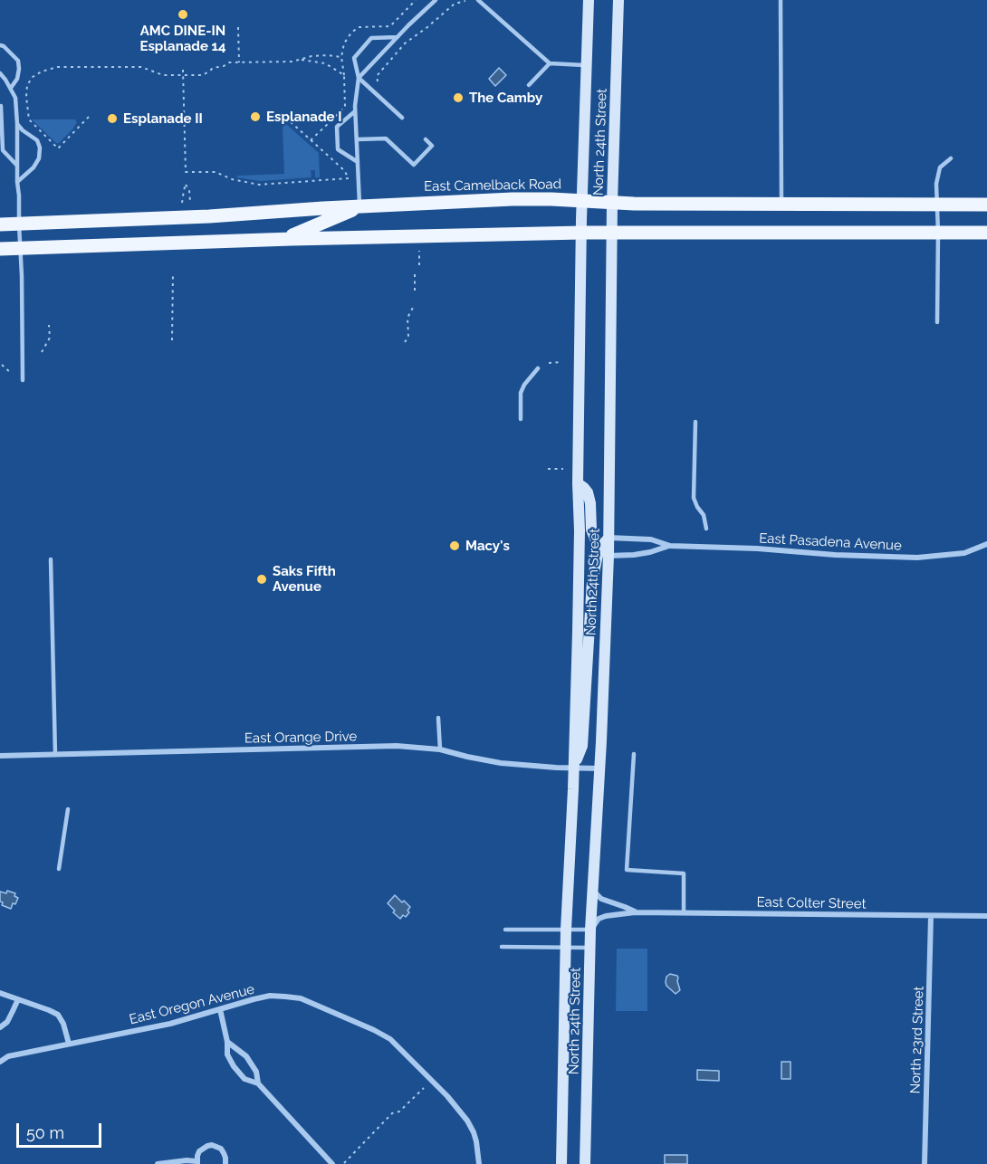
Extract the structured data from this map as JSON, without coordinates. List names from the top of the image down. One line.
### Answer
{"streets":{"main road":["North 24th Street","East Camelback Road"],"street":["East Pasadena Avenue","East Orange Drive","East Colter Street","East Oregon Avenue","North 23rd Street"]},"crossings":[["North 24th Street","East Camelback Road"],["North 24th Street","East Pasadena Avenue"],["North 24th Street","East Orange Drive"],["North 24th Street","East Colter Street"],["East Colter Street","North 23rd Street"]],"places":["AMC DINE-IN Esplanade 14","The Camby","Esplanade I","Esplanade II","Macy's","Saks Fifth Avenue"],"scale_bar":"50 m"}
